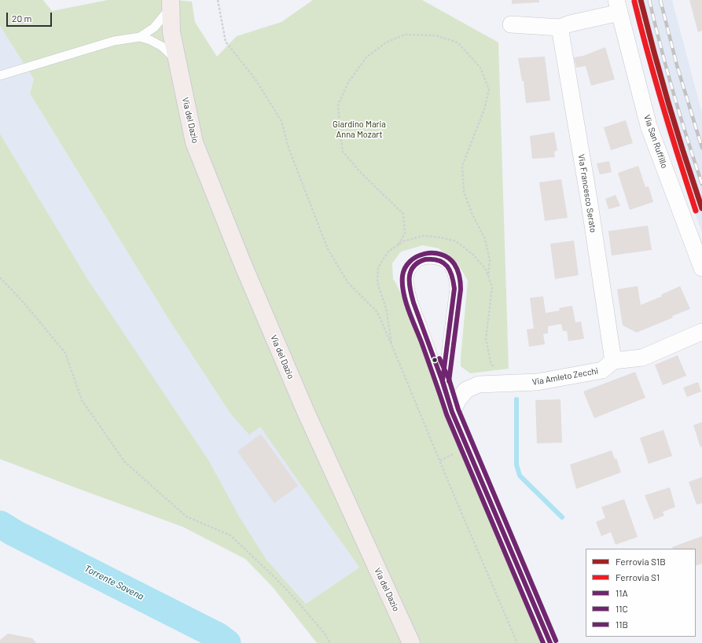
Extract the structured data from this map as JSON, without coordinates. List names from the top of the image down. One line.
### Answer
{"streets":{"main road":["Via del Dazio"],"street":["Via San Ruffillo","Via Francesco Serato","Via Amleto Zecchi"]},"crossings":[["Via San Ruffillo","Via Francesco Serato"],["Via Francesco Serato","Via Amleto Zecchi"]],"water":["Torrente Savena"],"parks":["Giardino Maria Anna Mozart"],"lines":["rail line S1B","rail line S1","transit line 11C","transit line 11A","transit line 11B"],"legend":["Ferrovia S1B","Ferrovia S1","11A","11C","11B"],"scale_bar":"20 m"}
